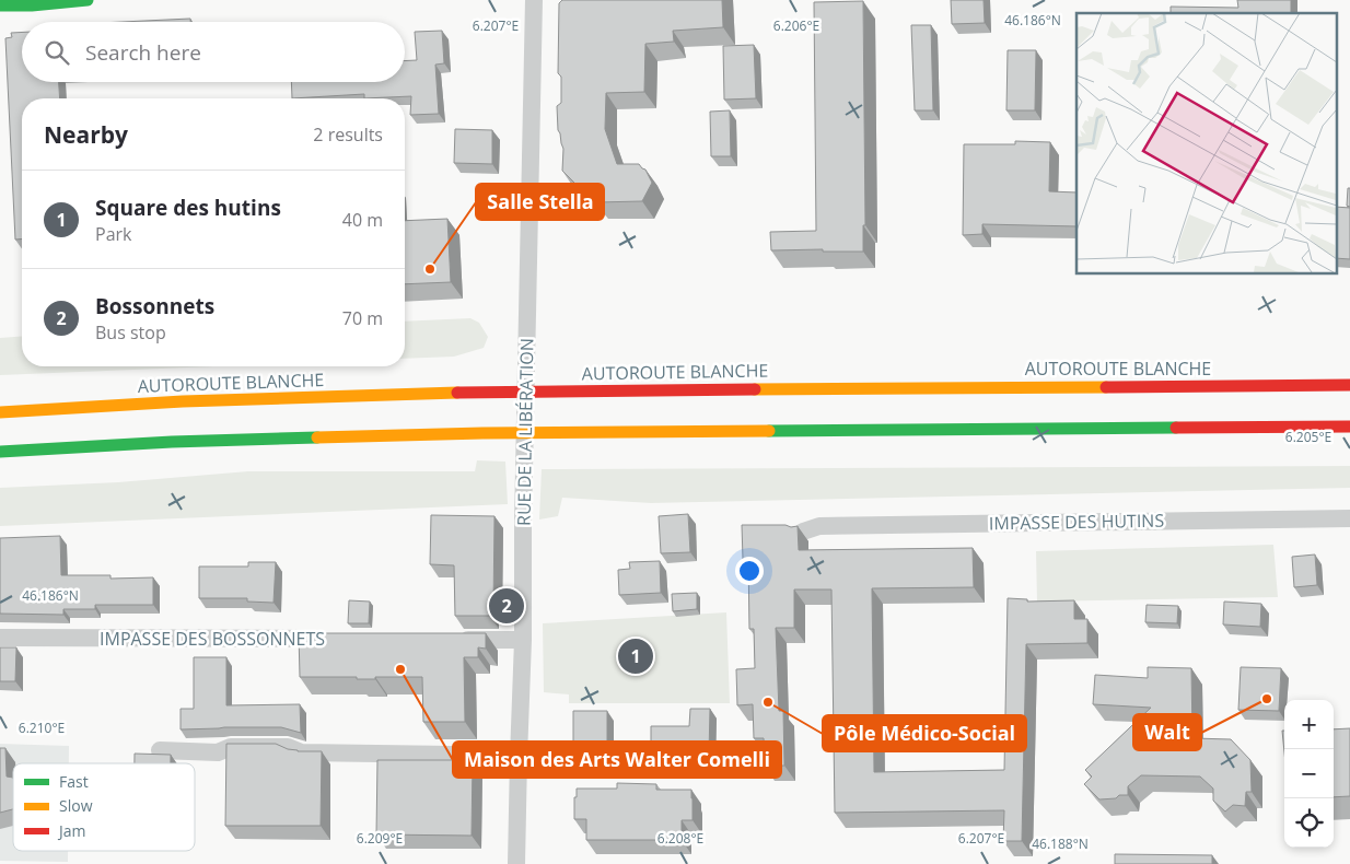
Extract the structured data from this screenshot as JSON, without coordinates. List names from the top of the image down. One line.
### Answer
{"streets":{"main road":["AUTOROUTE BLANCHE"],"street":["RUE DE LA LIBÉRATION","IMPASSE DES HUTINS","IMPASSE DES BOSSONNETS"]},"places":["Salle Stella","Maison des Arts Walter Comelli","Walt","Pôle Médico-Social"],"legend":["Fast","Slow","Jam"],"page":{"search":"Search here","heading":["Nearby","2 results"],"list":[{"mark":"1","name":"Square des hutins","note":"Park","value":"40 m"},{"mark":"2","name":"Bossonnets","note":"Bus stop","value":"70 m"}],"pins":["2","1"],"map_buttons":["+","−"]},"coordinates":["46.186°N","6.207°E","6.206°E","6.205°E","6.210°E","6.209°E","6.208°E","46.188°N"]}
